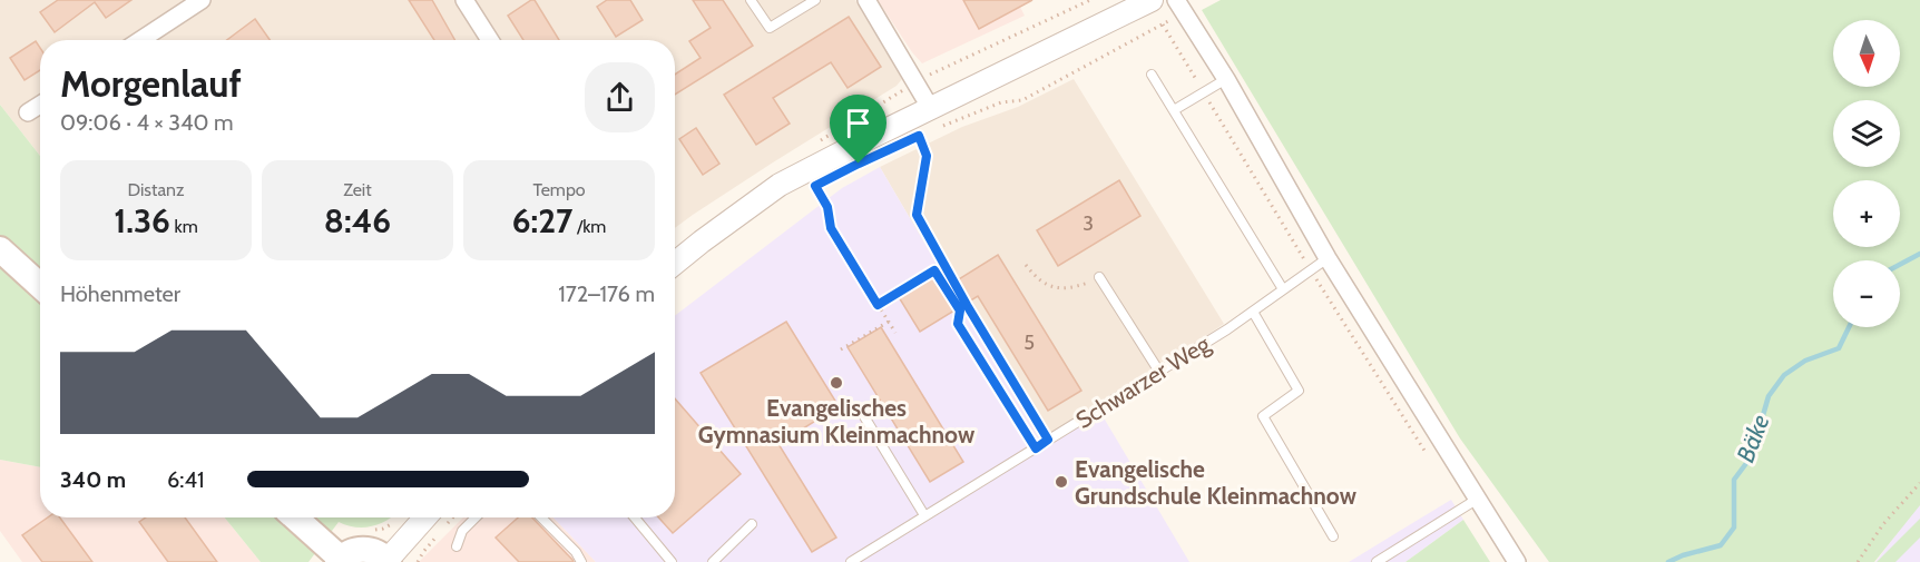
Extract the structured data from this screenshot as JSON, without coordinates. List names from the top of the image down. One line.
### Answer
{"streets":{"lane":["Schwarzer Weg"]},"water":["Bäke"],"places":["Evangelisches Gymnasium Kleinmachnow","Evangelische Grundschule Kleinmachnow"],"house_numbers":["3","5"],"north":"bottom","page":{"map_buttons":["+","−"],"heading":["Morgenlauf","09:06 · 4 × 340 m"],"stats":[["Distanz","1.36 km"],["Zeit","8:46"],["Tempo","6:27 /km"]],"chart":["Höhenmeter","172–176 m"],"list":[{"name":"340 m","note":"6:41"}]}}
